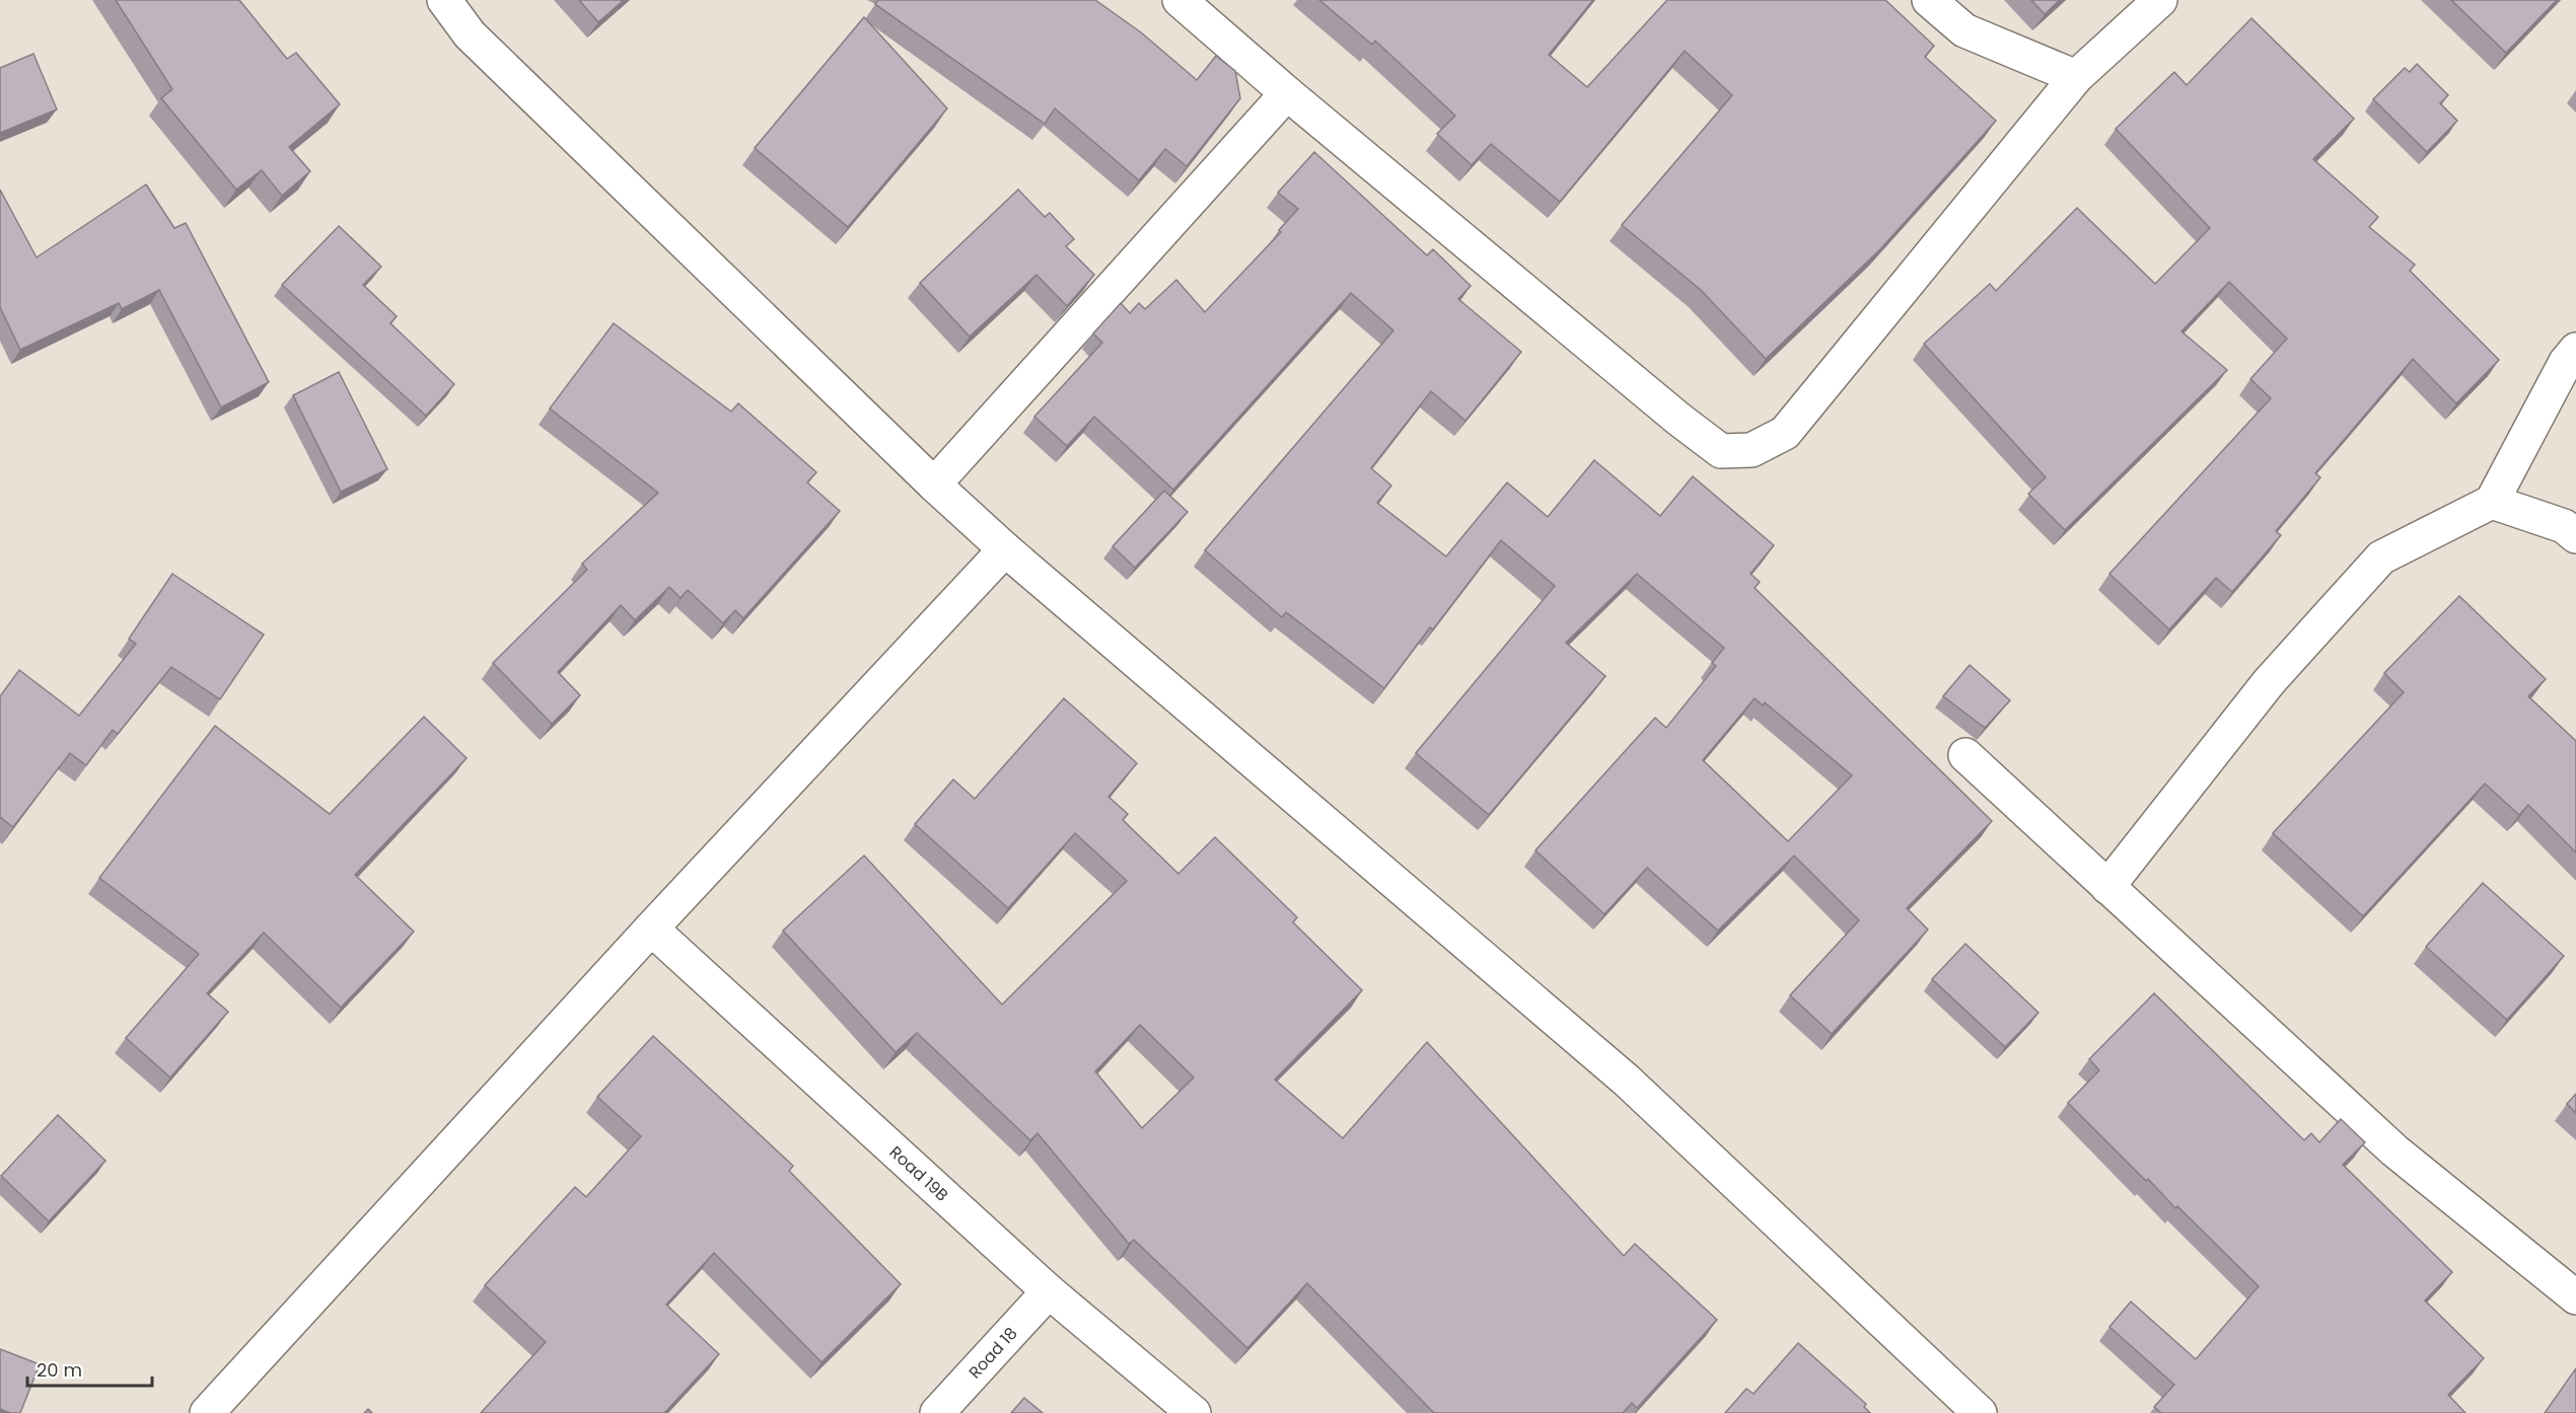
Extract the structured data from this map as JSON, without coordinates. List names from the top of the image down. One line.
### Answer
{"streets":{"street":["Road 19B","Road 18"]},"crossings":[["Road 19B","Road 18"]],"scale_bar":"20 m"}
